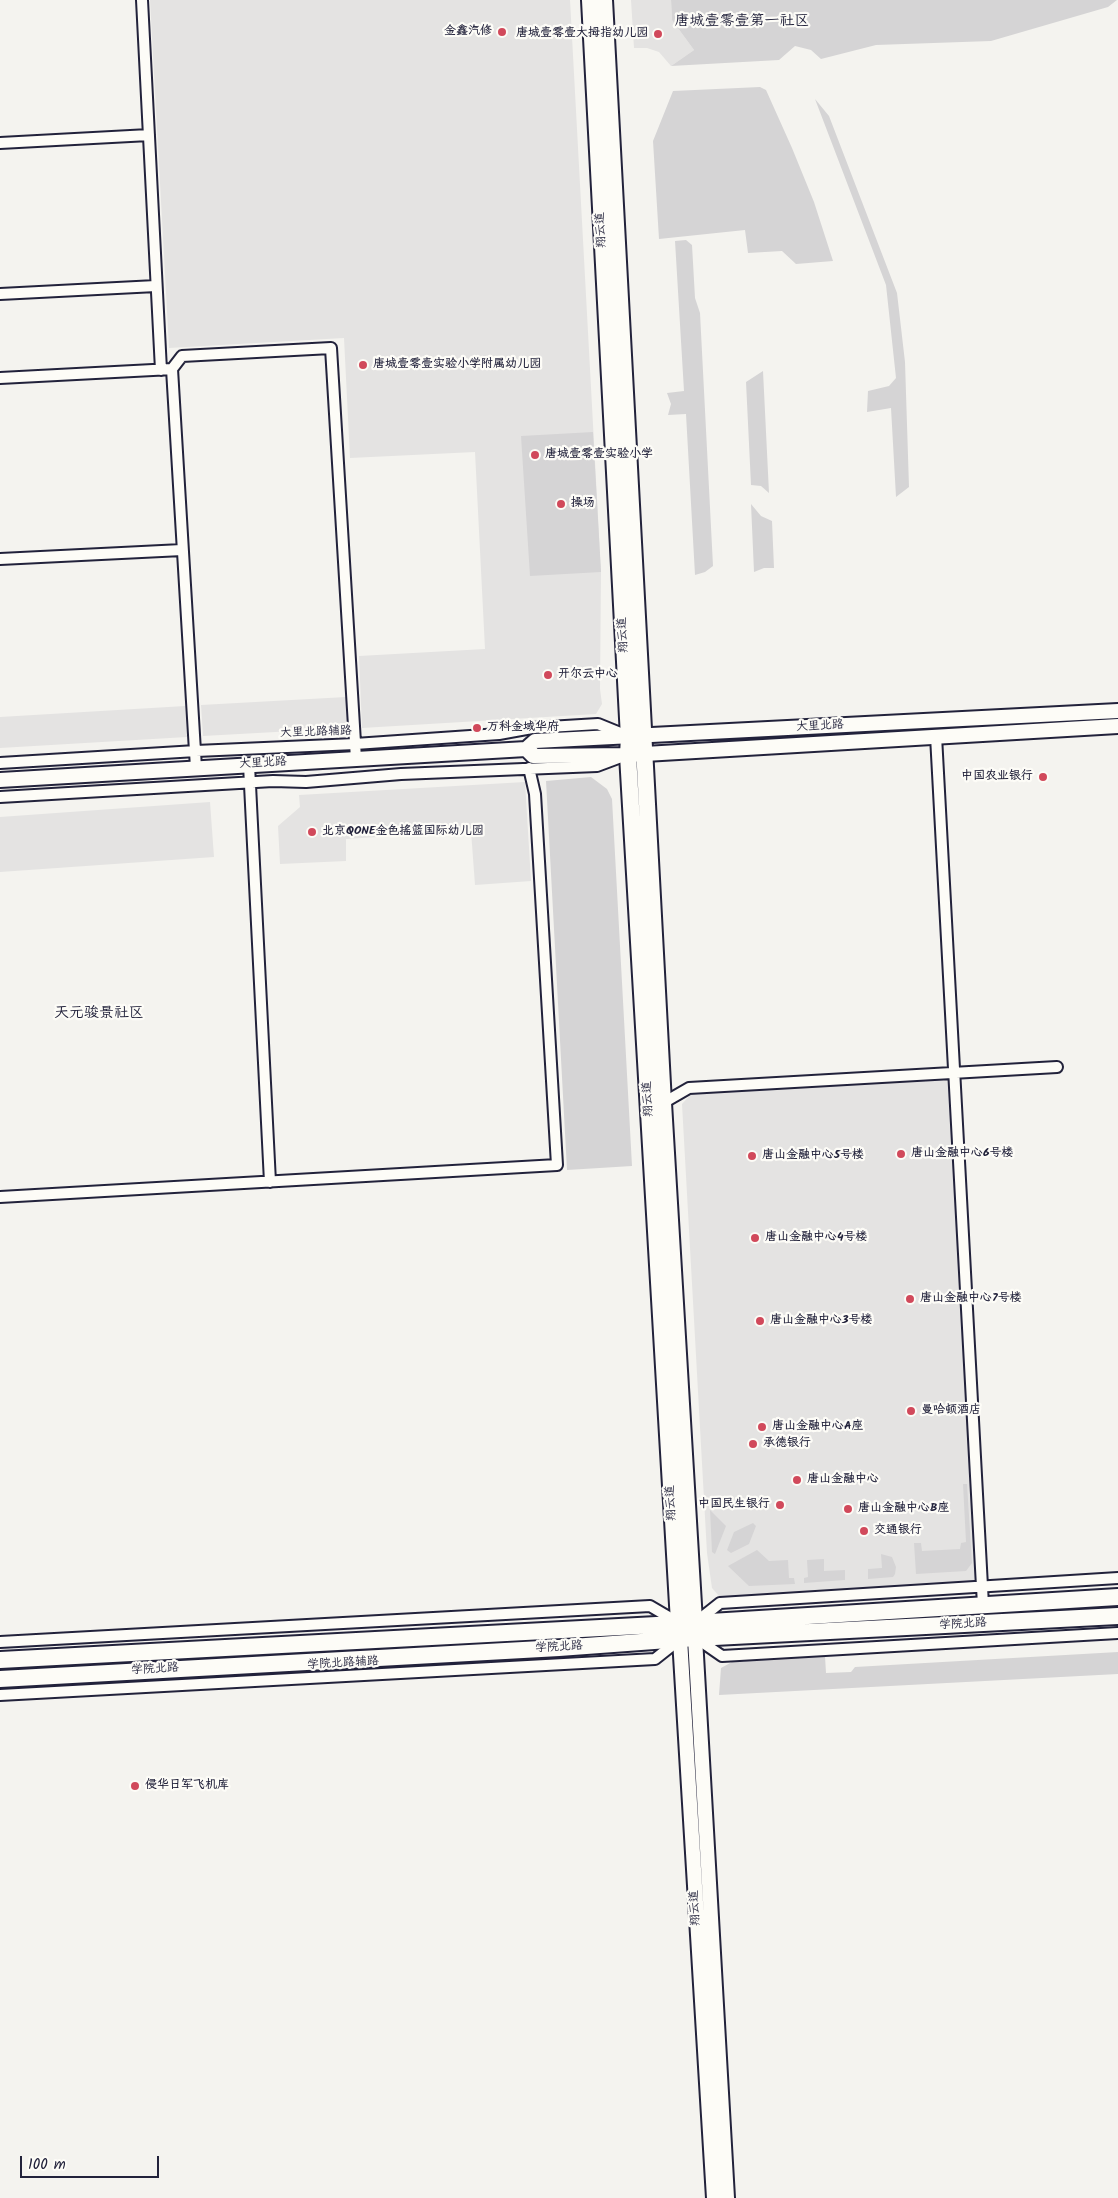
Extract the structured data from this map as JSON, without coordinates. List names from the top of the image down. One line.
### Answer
{"streets":{"main road":["翔云道","大里北路","学院北路"],"street":["大里北路辅路","学院北路辅路"]},"crossings":[["翔云道","大里北路"],["翔云道","大里北路辅路"],["翔云道","学院北路"],["大里北路","大里北路辅路"],["学院北路","学院北路辅路"]],"districts":["唐城壹零壹第一社区","天元骏景社区"],"places":["金鑫汽修","唐城壹零壹大拇指幼儿园","唐城壹零壹实验小学附属幼儿园","唐城壹零壹实验小学","操场","开尔云中心","万科金域华府","中国农业银行","北京QONE金色摇篮国际幼儿园","唐山金融中心6号楼","唐山金融中心5号楼","唐山金融中心4号楼","唐山金融中心7号楼","唐山金融中心3号楼","曼哈顿酒店","唐山金融中心A座","承德银行","唐山金融中心","中国民生银行","唐山金融中心B座","交通银行","侵华日军飞机库"],"scale_bar":"100 m"}
